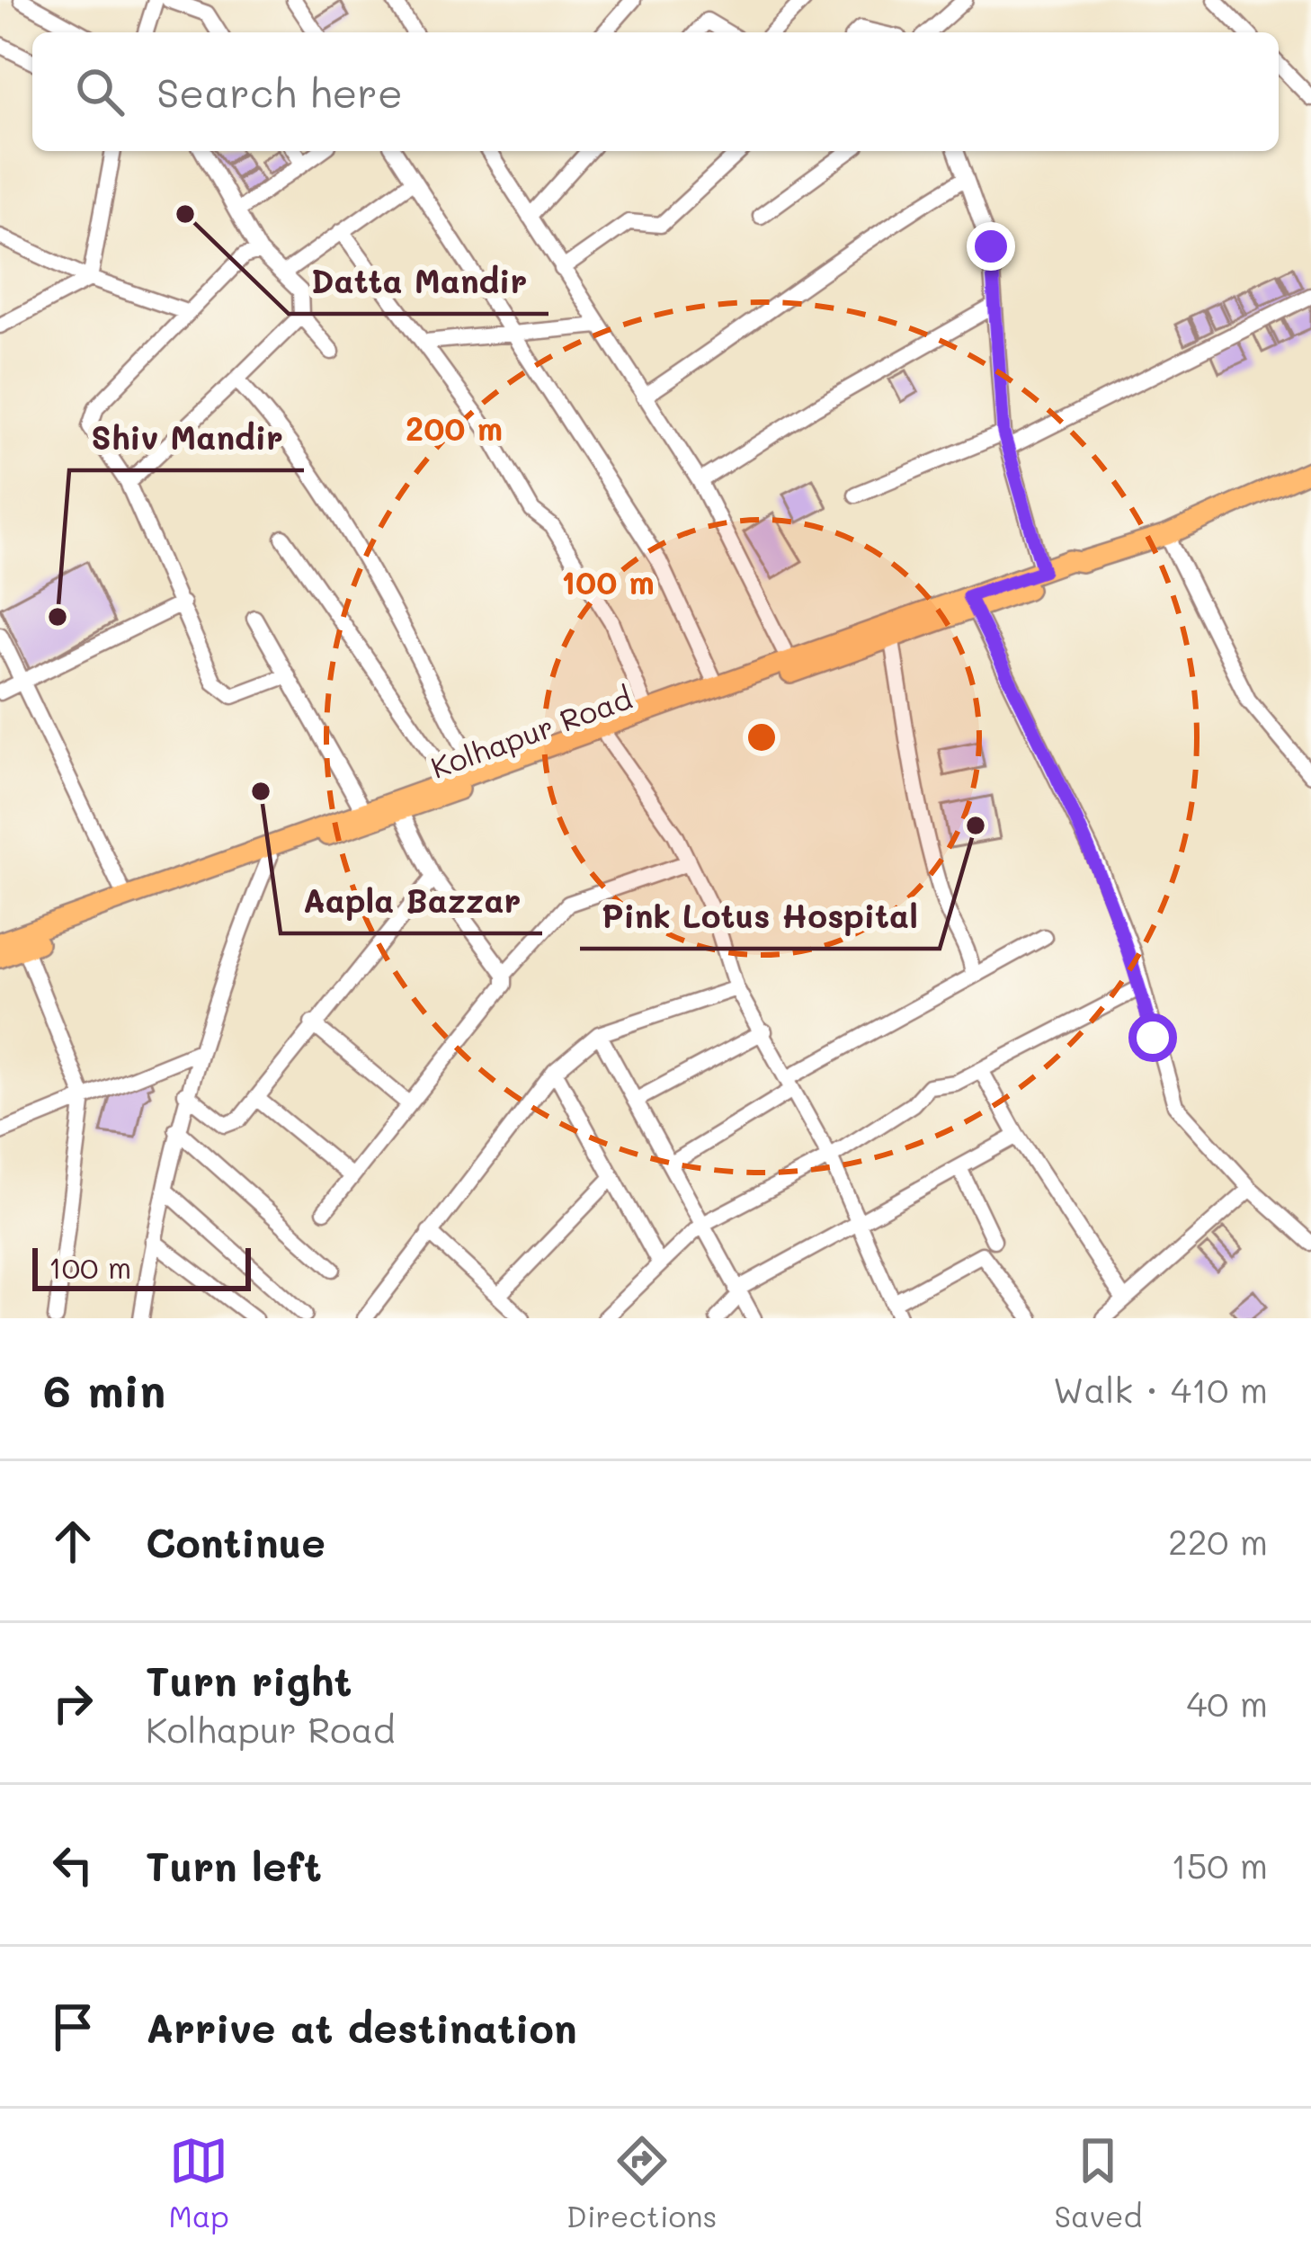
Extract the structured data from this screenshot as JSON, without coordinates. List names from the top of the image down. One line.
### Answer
{"streets":{"main road":["Kolhapur Road"]},"places":["Datta Mandir","Shiv Mandir","Aapla Bazzar","Pink Lotus Hospital"],"scale_bar":"100 m","page":{"search":"Search here","scale":"100 m","heading":["6 min","Walk · 410 m"],"list":[["Continue","220 m"],["Turn right","Kolhapur Road","40 m"],["Turn left","150 m"],"Arrive at destination"],"nav":["Map","Directions","Saved"]},"rings":["200 m","100 m"]}
